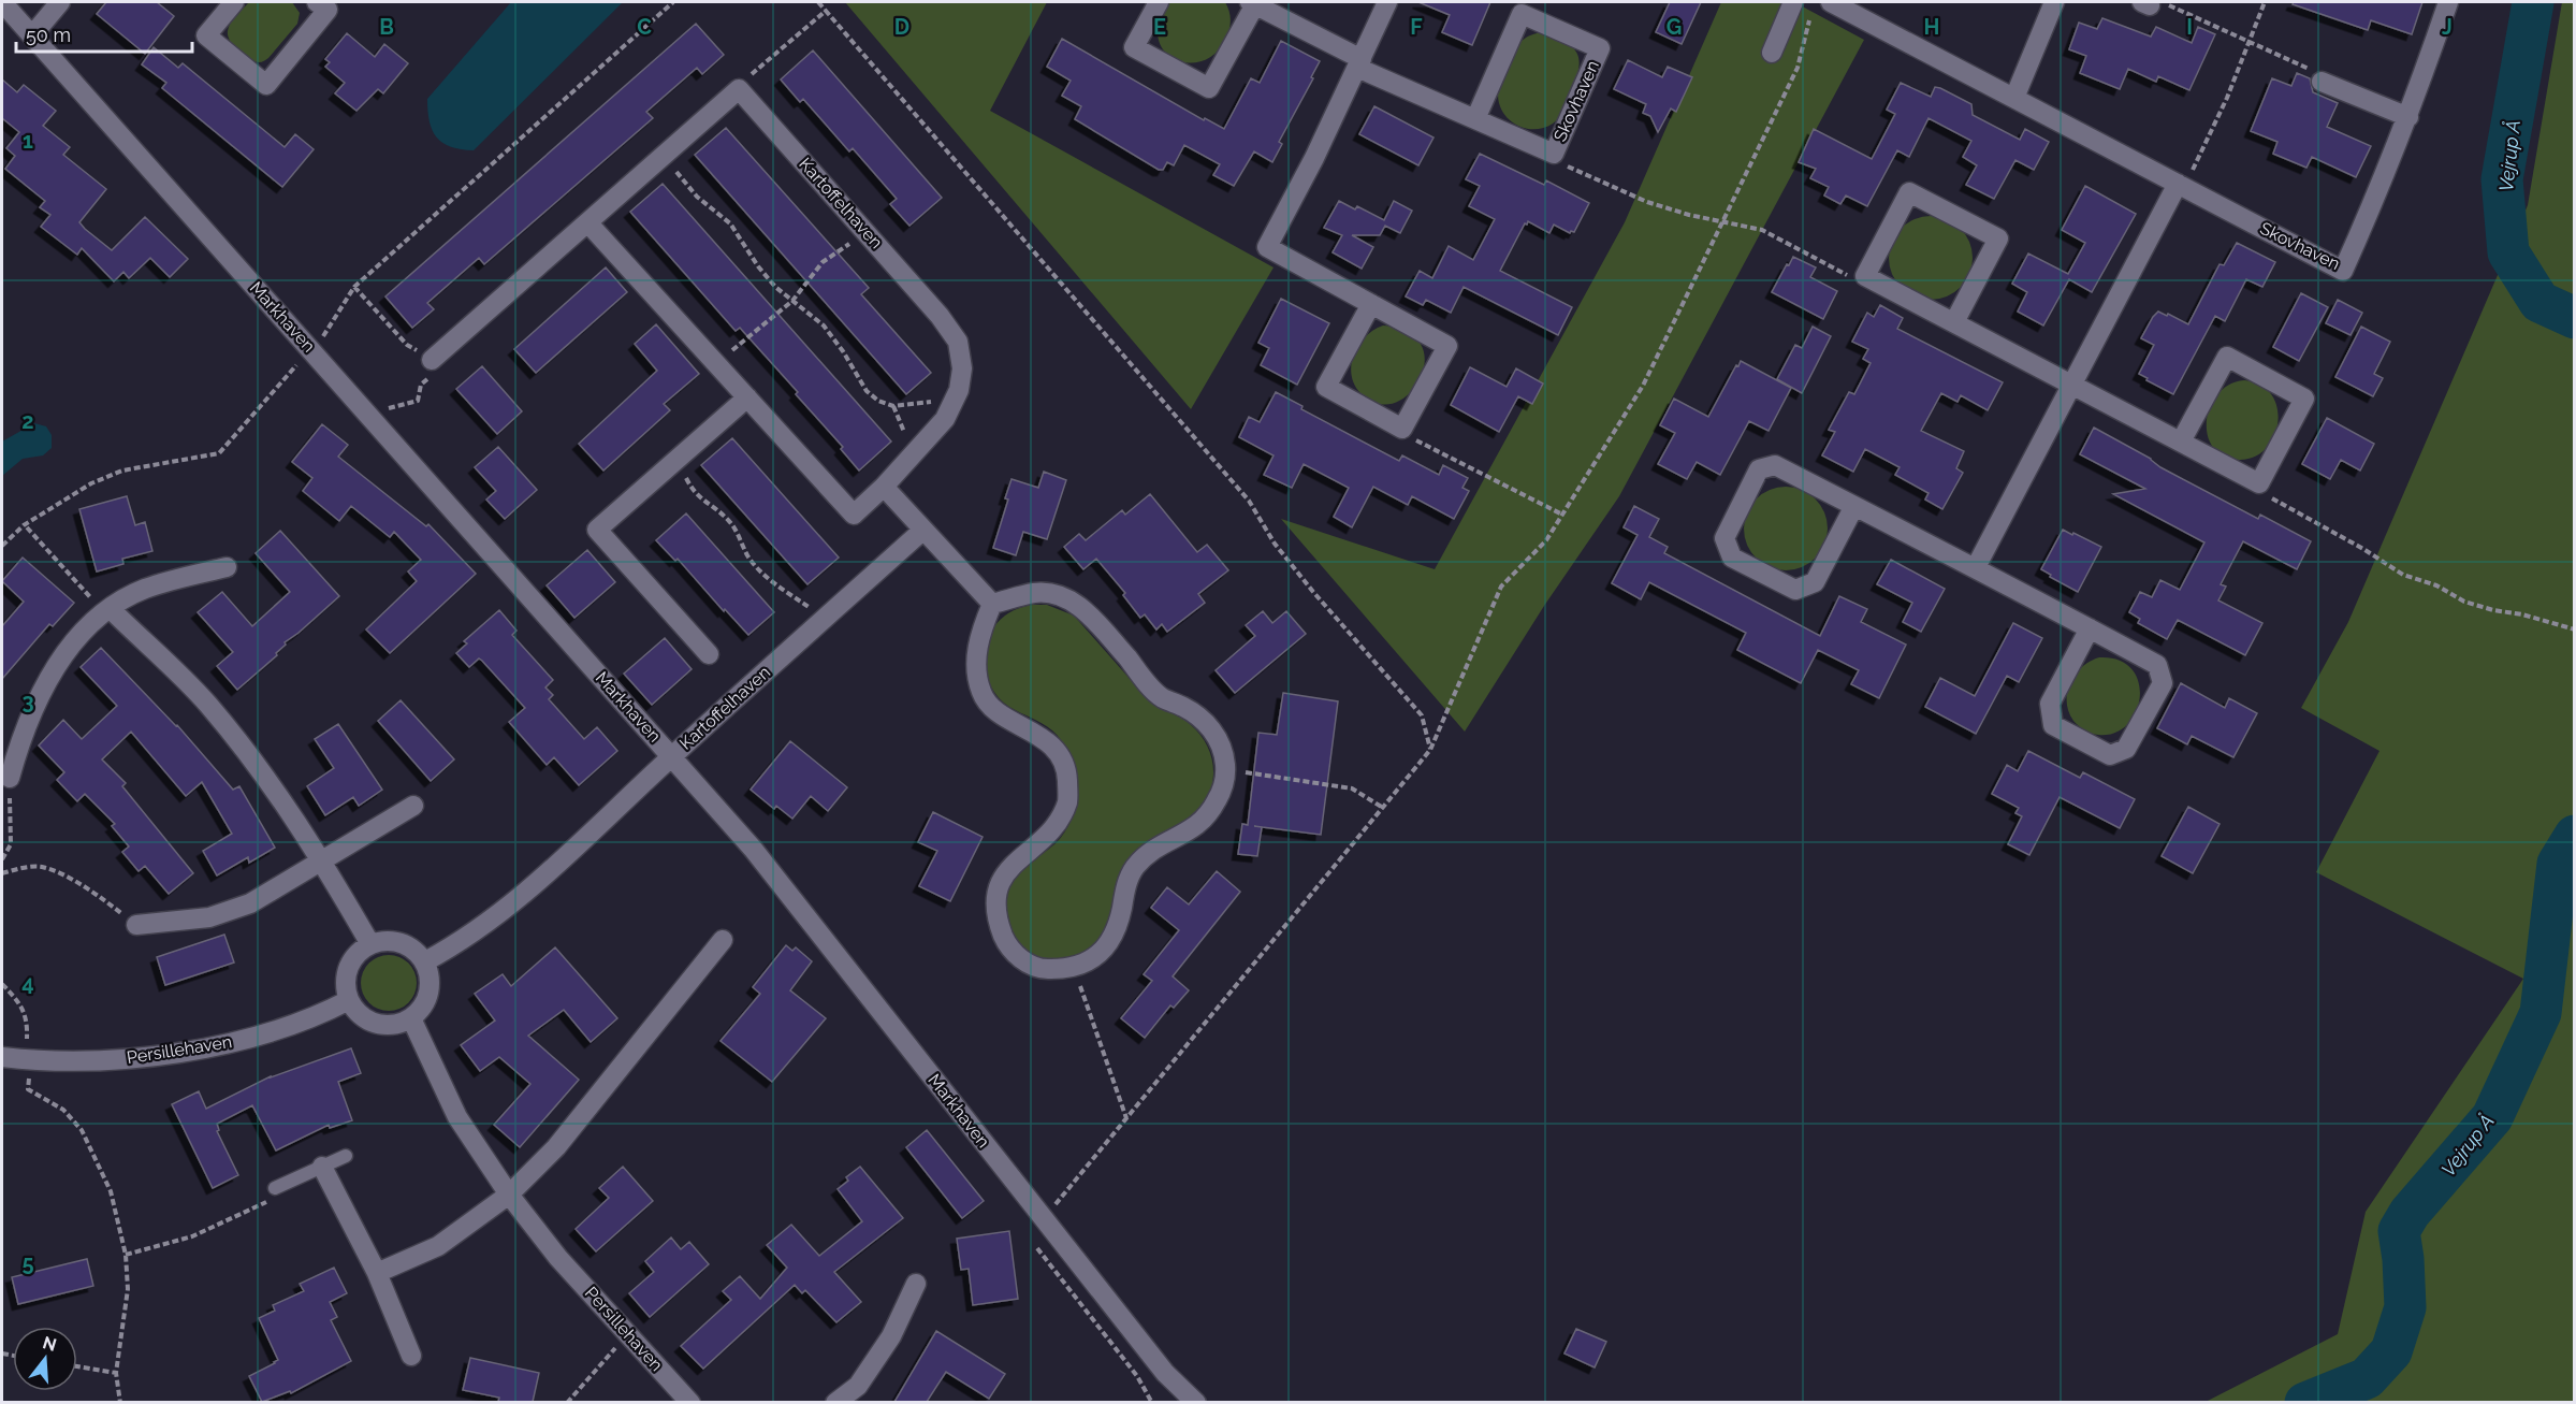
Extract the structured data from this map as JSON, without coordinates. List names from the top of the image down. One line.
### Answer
{"streets":{"street":["Skovhaven","Kartoffelhaven","Markhaven","Persillehaven"]},"crossings":[["Kartoffelhaven","Markhaven"]],"water":["Vejrup Å"],"scale_bar":"50 m","north":"top","grid":{"columns":["B","C","D","E","F","G","H","I","J"],"rows":["1","2","3","4","5"]}}
